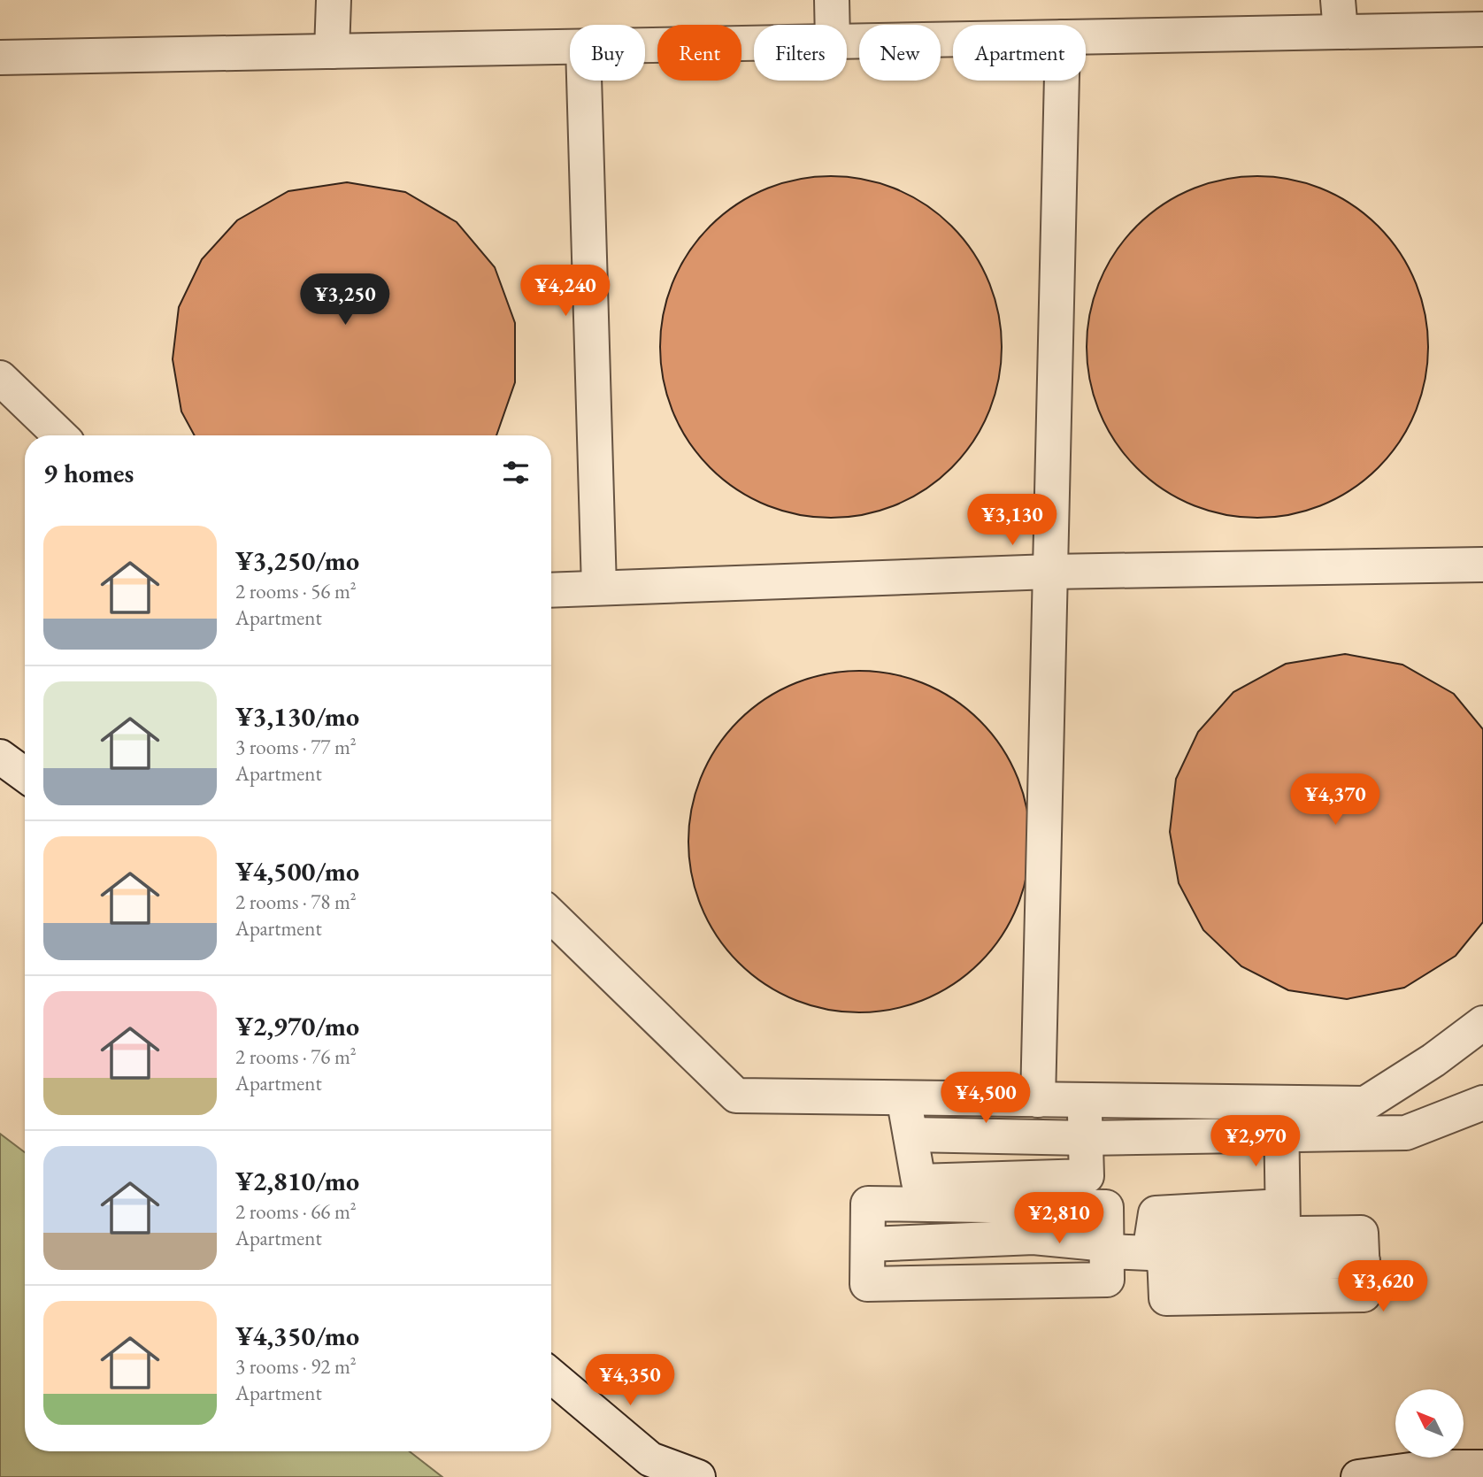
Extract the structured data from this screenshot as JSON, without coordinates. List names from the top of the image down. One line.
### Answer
{"north":"top left","page":{"chip":["Buy","Rent","Filters","New","Apartment"],"price":["¥4,240","¥3,250","¥3,130","¥4,370","¥4,500","¥2,970","¥2,810","¥3,620","¥4,350"],"heading":"9 homes","list":[{"name":"¥3,250/mo","note":"2 rooms · 56 m² · Apartment"},{"name":"¥3,130/mo","note":"3 rooms · 77 m² · Apartment"},{"name":"¥4,500/mo","note":"2 rooms · 78 m² · Apartment"},{"name":"¥2,970/mo","note":"2 rooms · 76 m² · Apartment"},{"name":"¥2,810/mo","note":"2 rooms · 66 m² · Apartment"},{"name":"¥4,350/mo","note":"3 rooms · 92 m² · Apartment"}]}}
